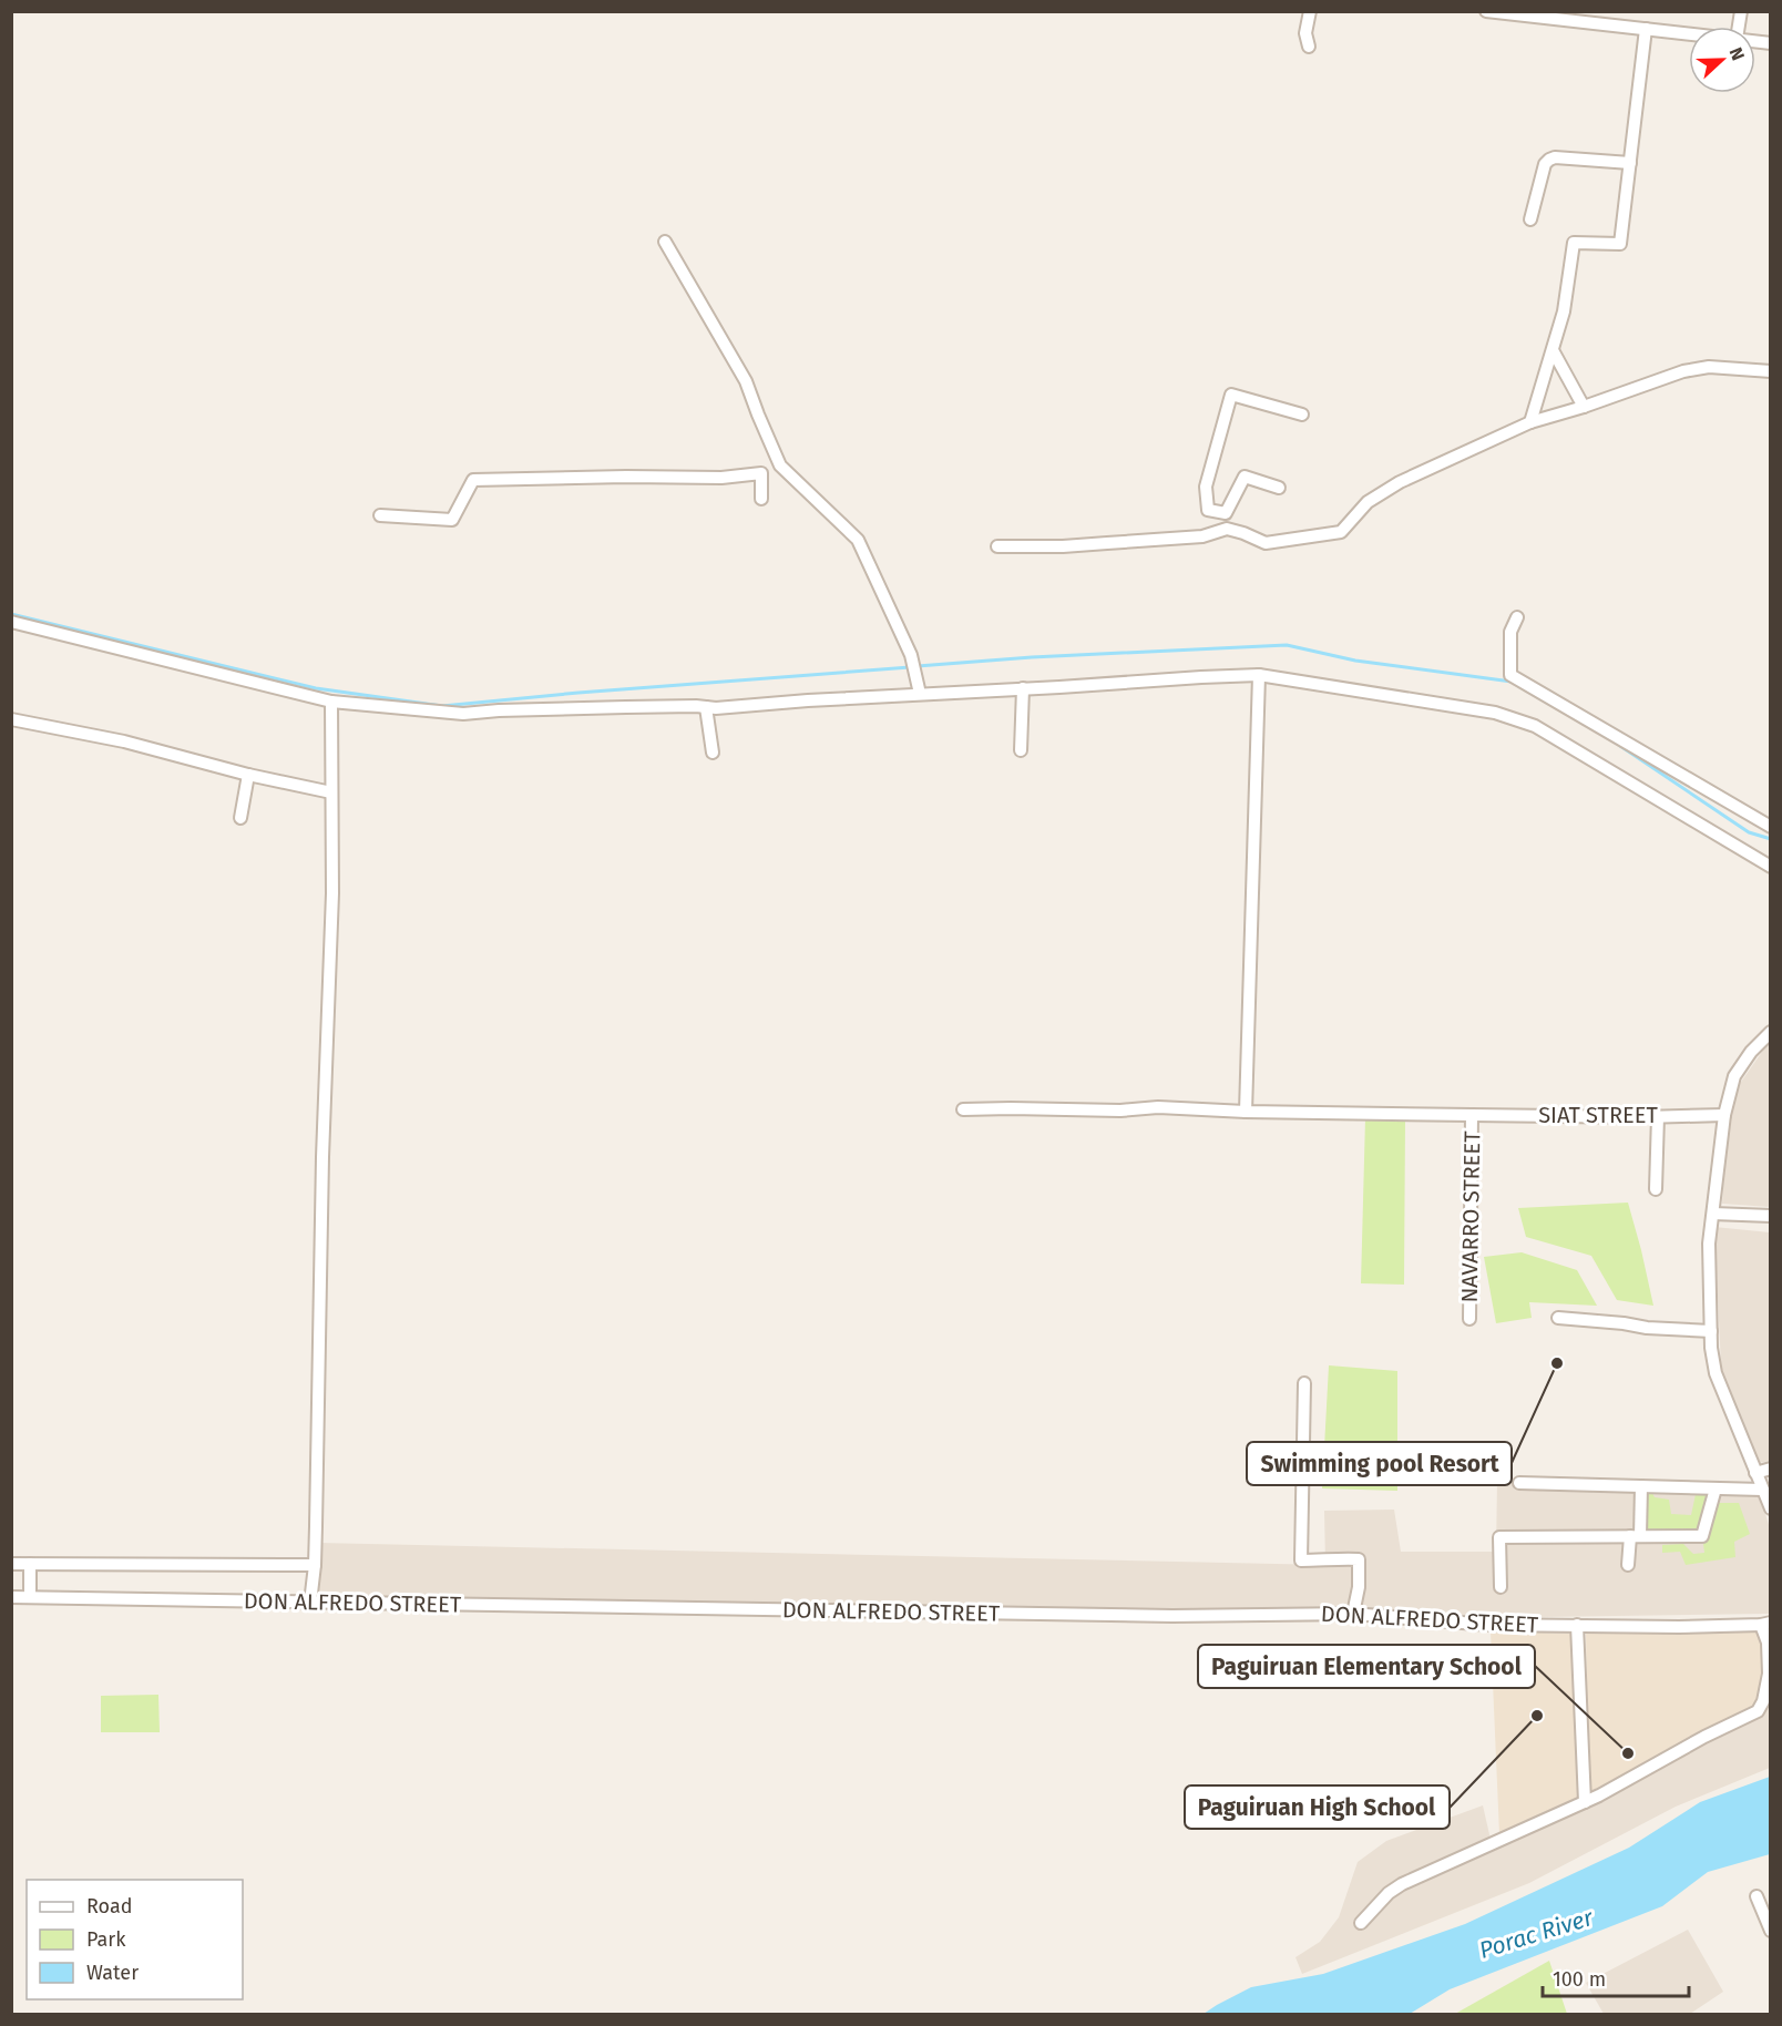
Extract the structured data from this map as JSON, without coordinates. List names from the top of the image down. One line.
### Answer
{"streets":{"street":["SIAT STREET","NAVARRO STREET","DON ALFREDO STREET"]},"crossings":[["SIAT STREET","NAVARRO STREET"]],"water":["Porac River"],"places":["Swimming pool Resort","Paguiruan High School","Paguiruan Elementary School"],"legend":["Road","Park","Water"],"scale_bar":"100 m","north":"right"}
